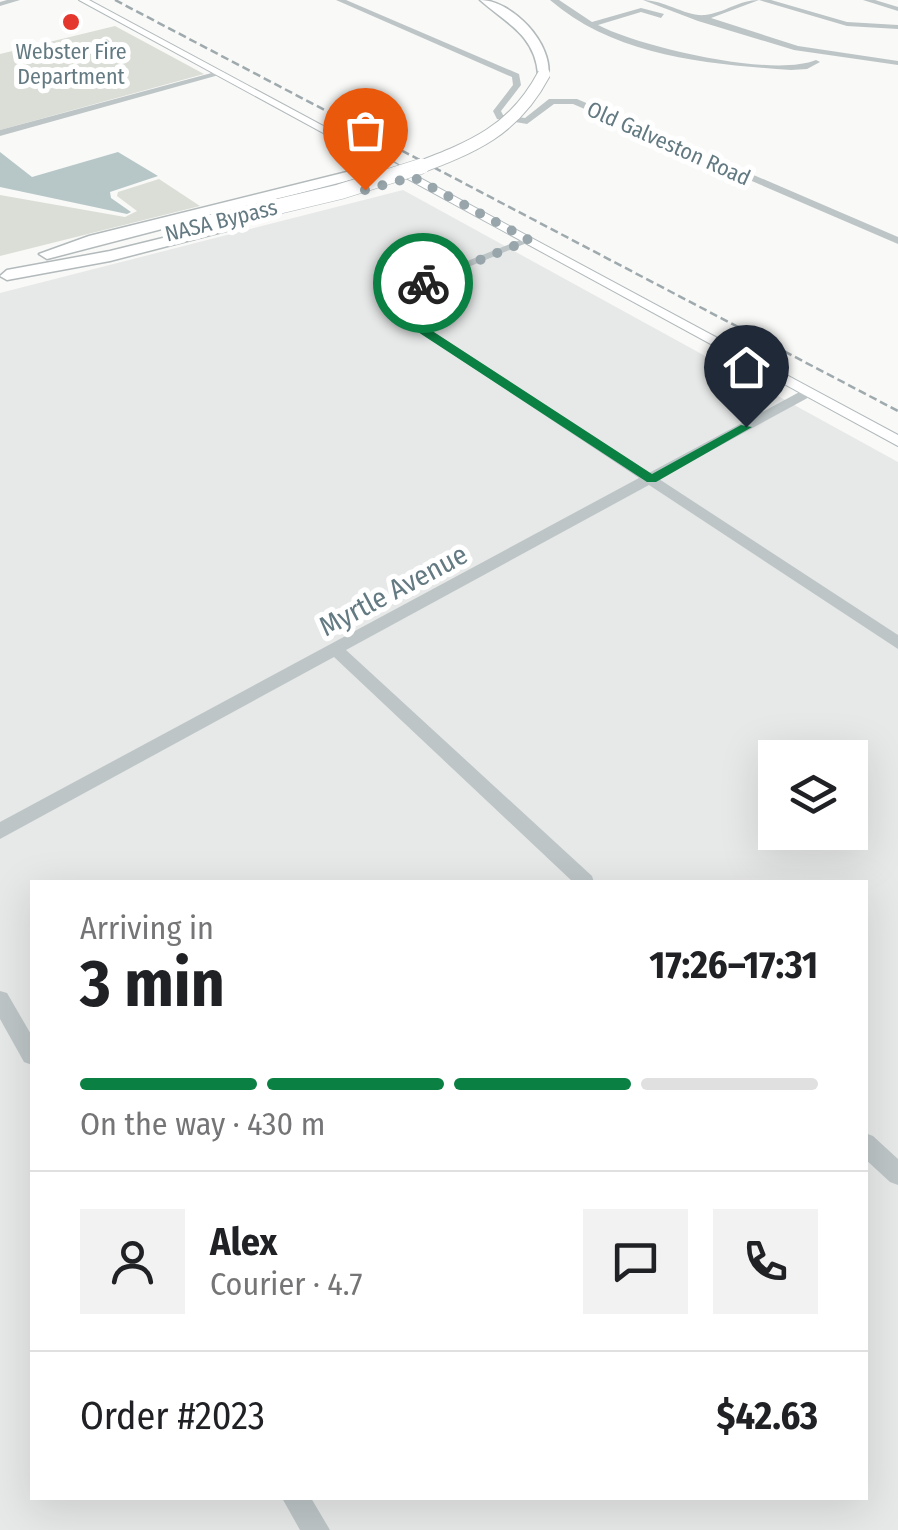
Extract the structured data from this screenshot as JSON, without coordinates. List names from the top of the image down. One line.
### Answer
{"streets":{"highway":["NASA Bypass"],"street":["Old Galveston Road","Myrtle Avenue"]},"places":["Webster Fire Department"],"page":{"heading":["3 min","Arriving in","17:26–17:31"],"panel":["Alex","Courier · 4.7","Order #2023","$42.63"],"bar":"On the way · 430 m"}}
